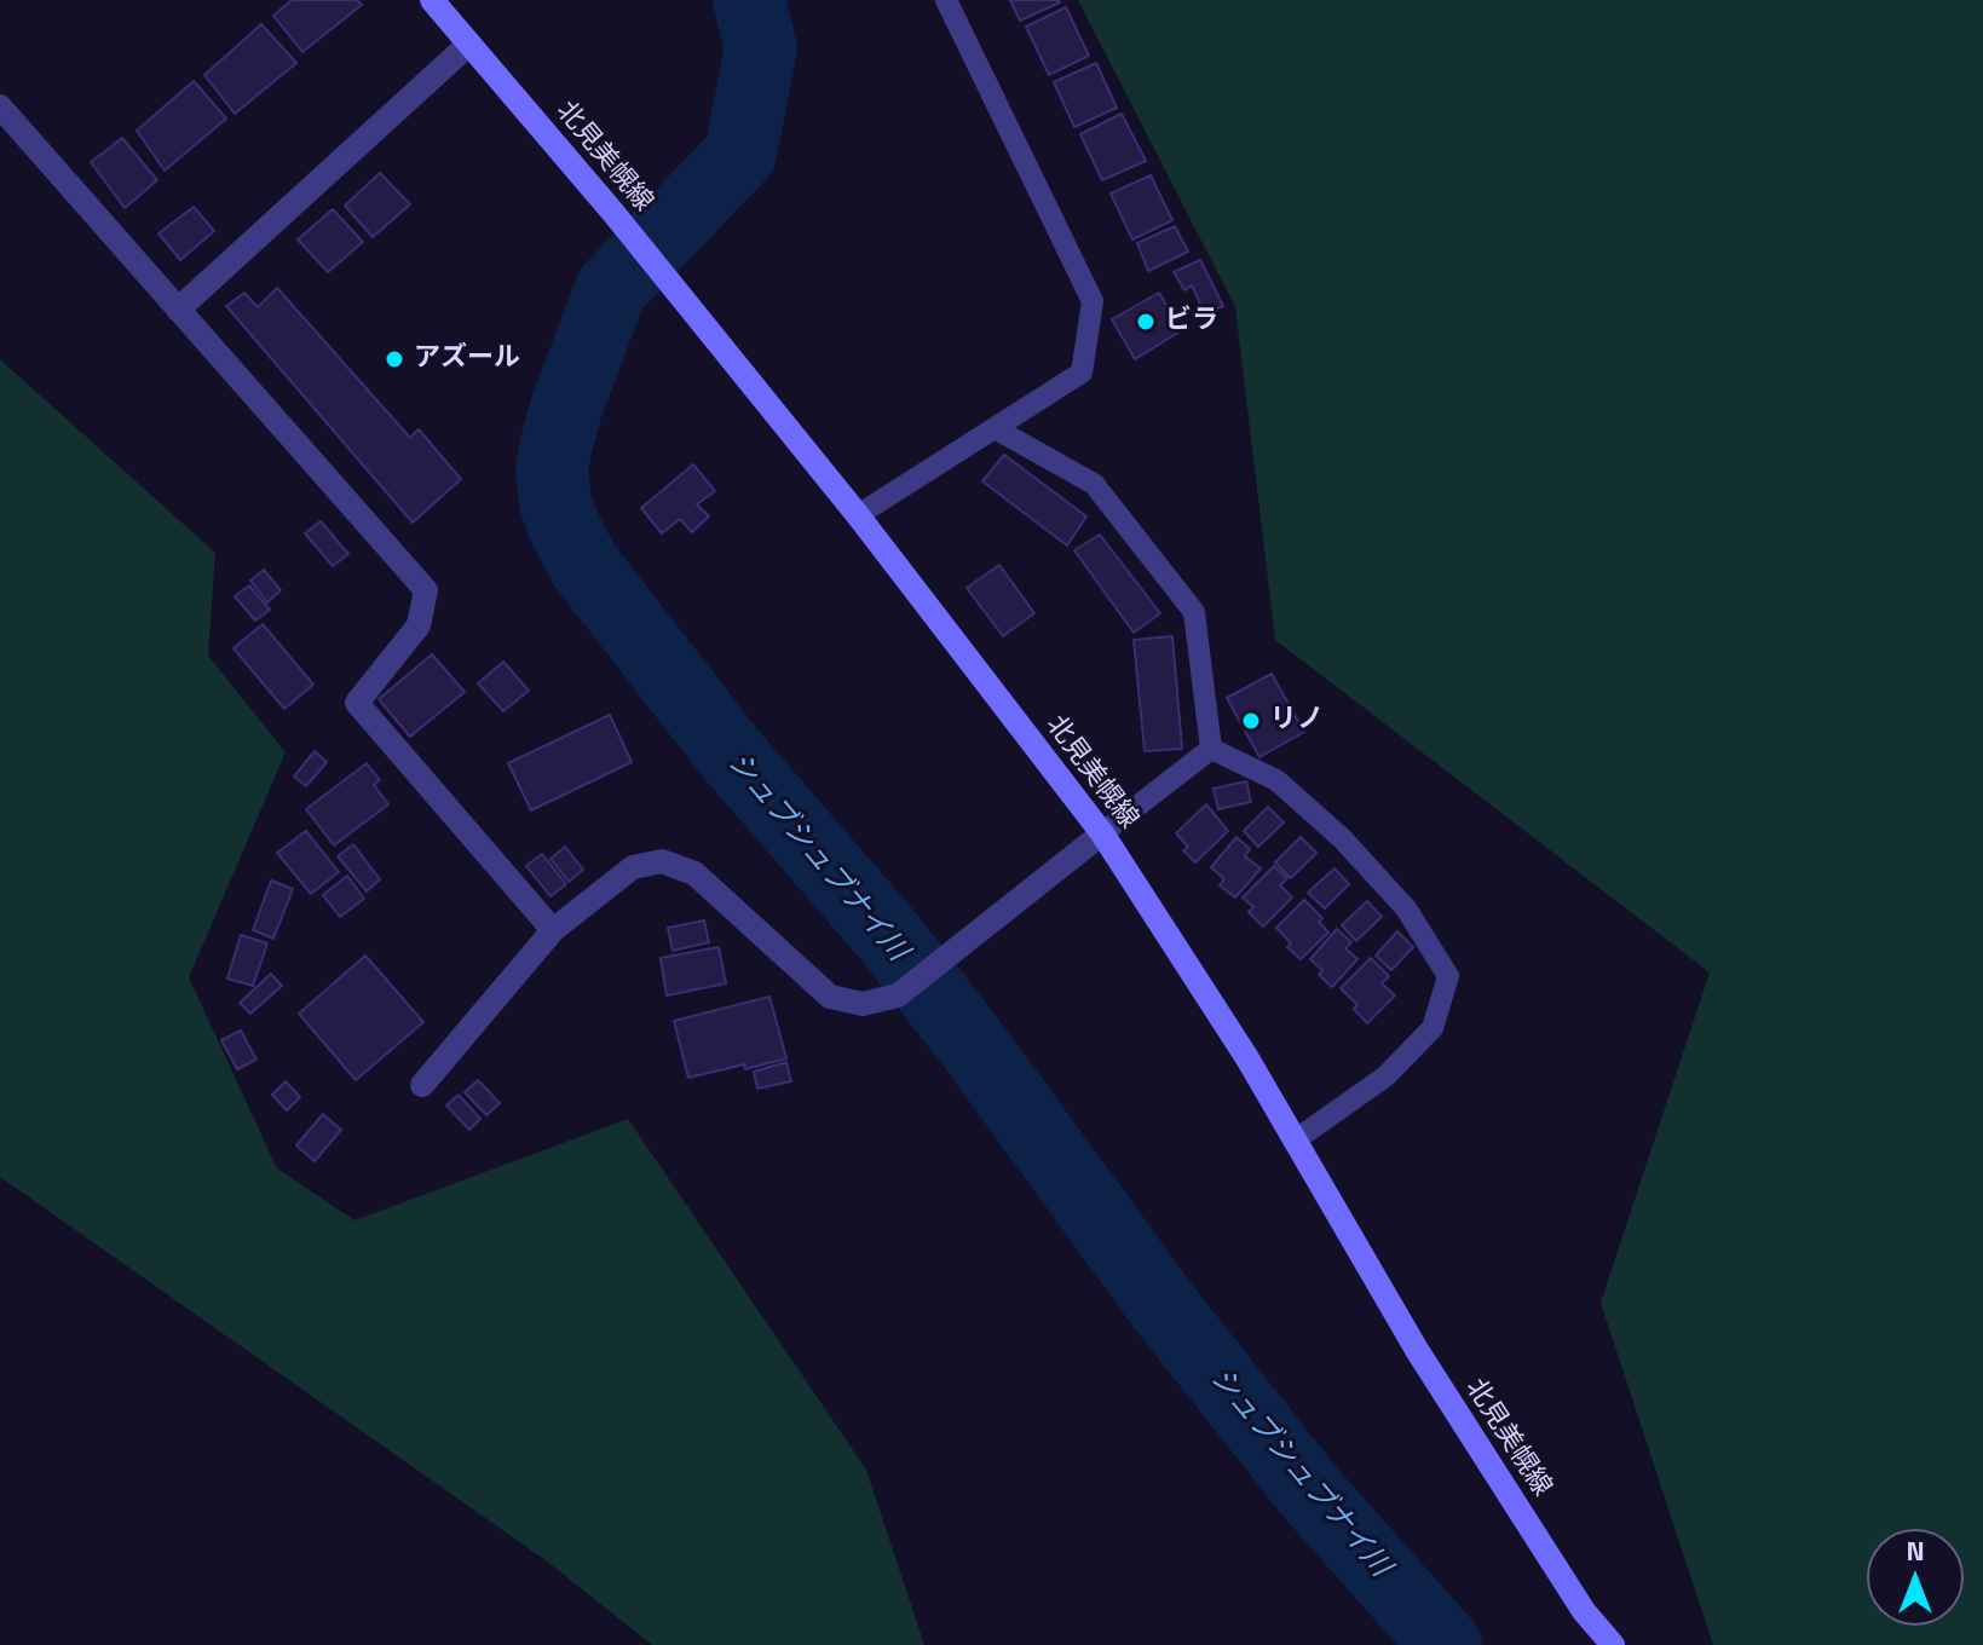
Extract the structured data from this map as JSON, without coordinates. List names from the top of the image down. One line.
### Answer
{"streets":{"main road":["北見美幌線"]},"water":["シュブシュブナイ川"],"places":["ビラ","アズール","リノ"],"north":"top"}
